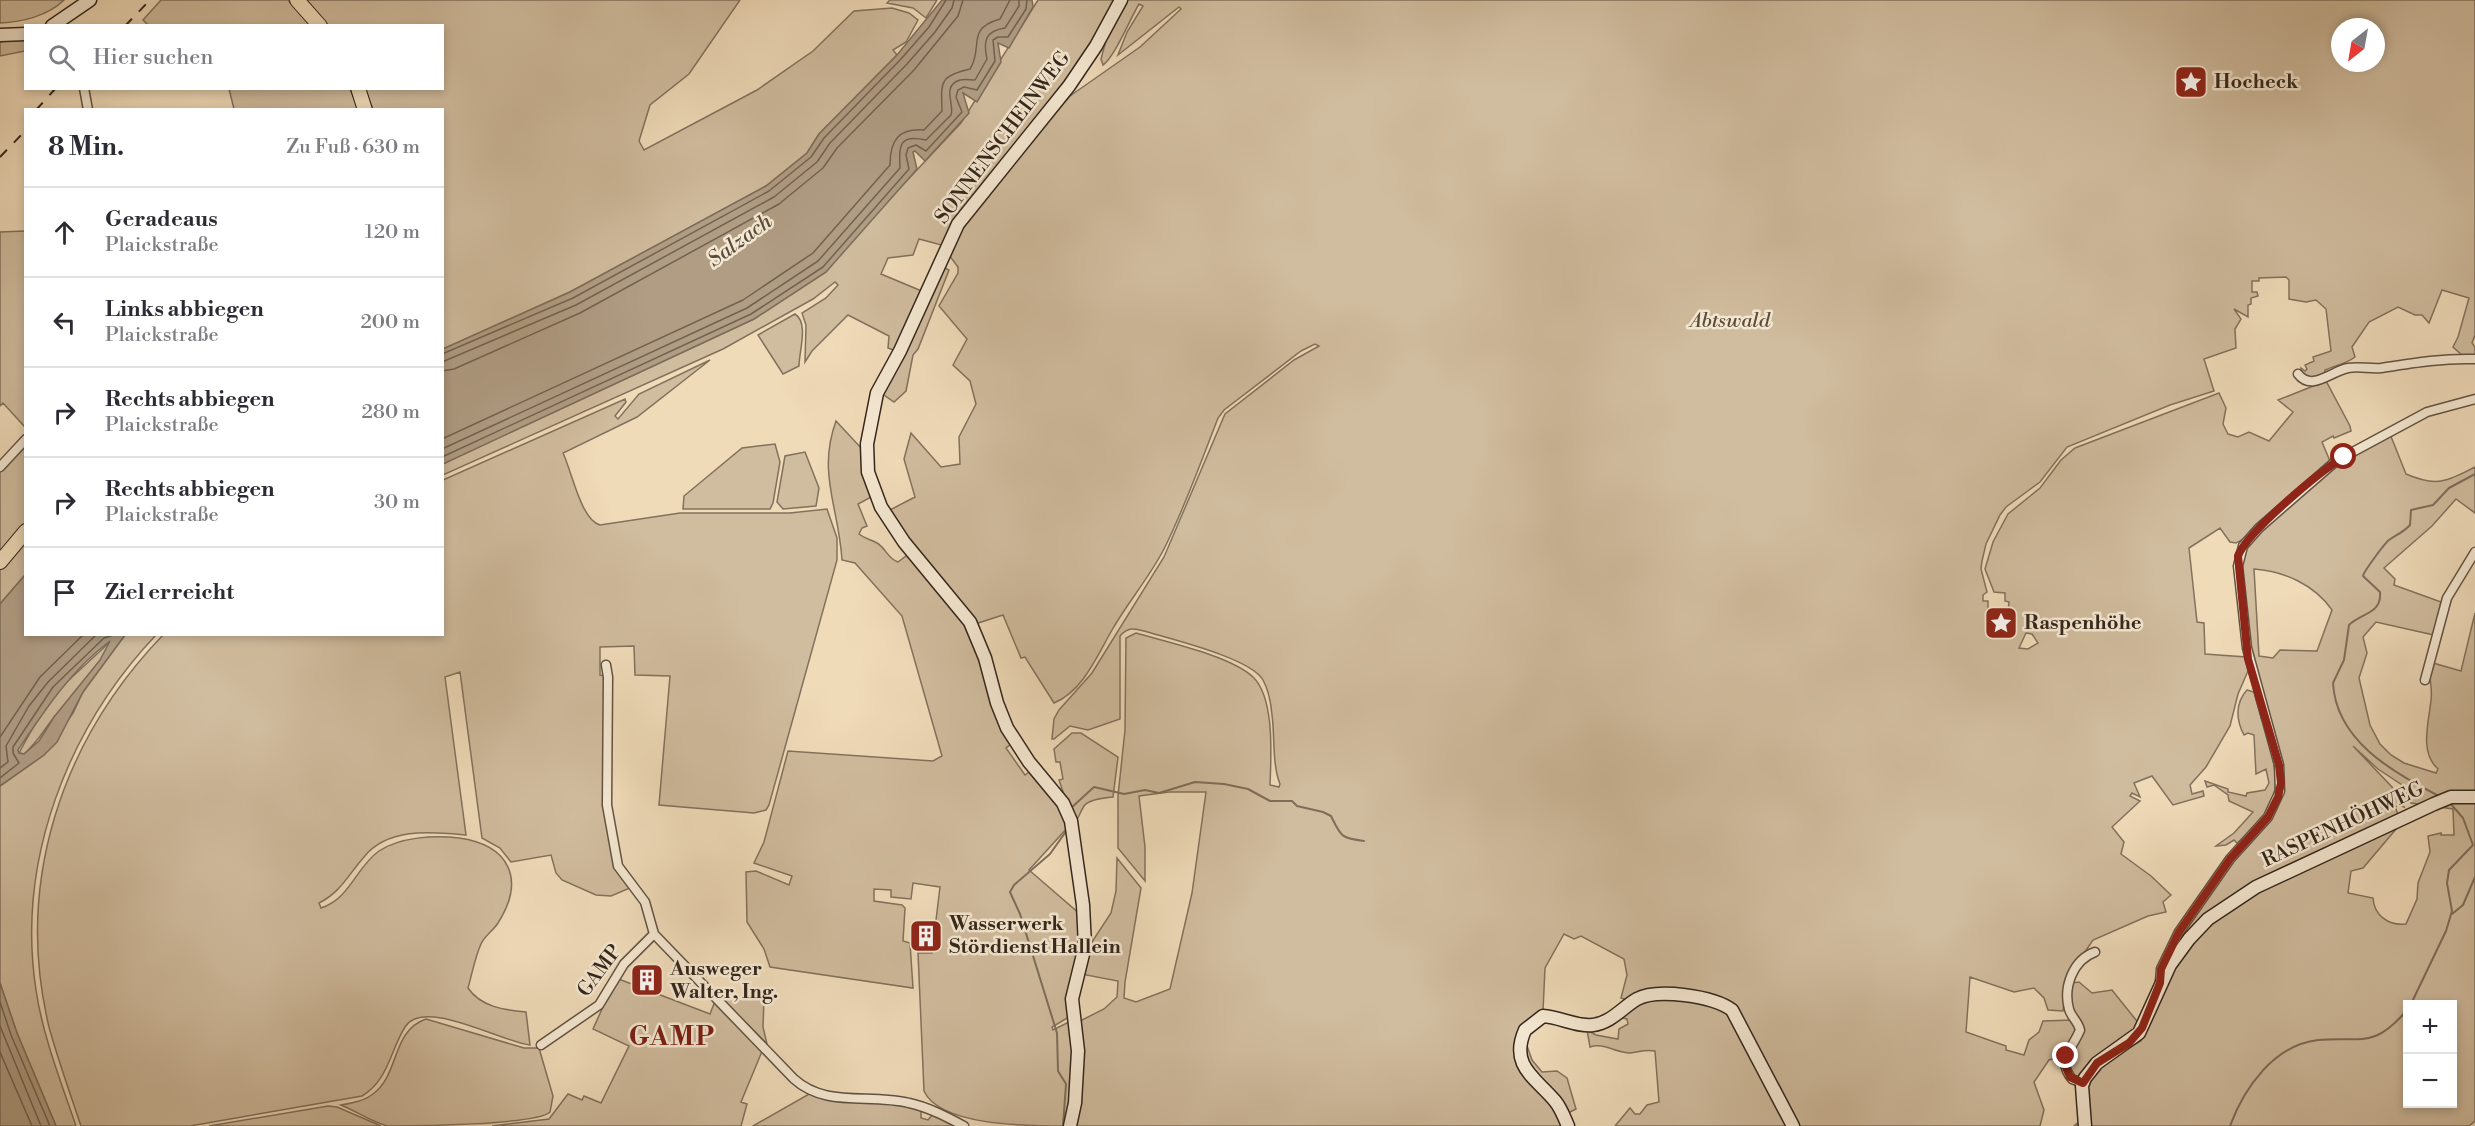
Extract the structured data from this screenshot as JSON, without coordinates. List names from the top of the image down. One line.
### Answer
{"streets":{"street":["SONNENSCHEINWEG","RASPENHÖHWEG","GAMP"]},"districts":["GAMP"],"water":["Salzach"],"parks":["Abtswald"],"places":{"place":["Hocheck","Raspenhöhe"],"building":["Wasserwerk Stördienst Hallein","Ausweger Walter, Ing."]},"north":"bottom left","page":{"search":"Hier suchen","heading":["8 Min.","Zu Fuß · 630 m"],"list":[["Geradeaus","Plaickstraße","120 m"],["Links abbiegen","Plaickstraße","200 m"],["Rechts abbiegen","Plaickstraße","280 m"],["Rechts abbiegen","Plaickstraße","30 m"],"Ziel erreicht"],"map_buttons":["+","−"]}}
